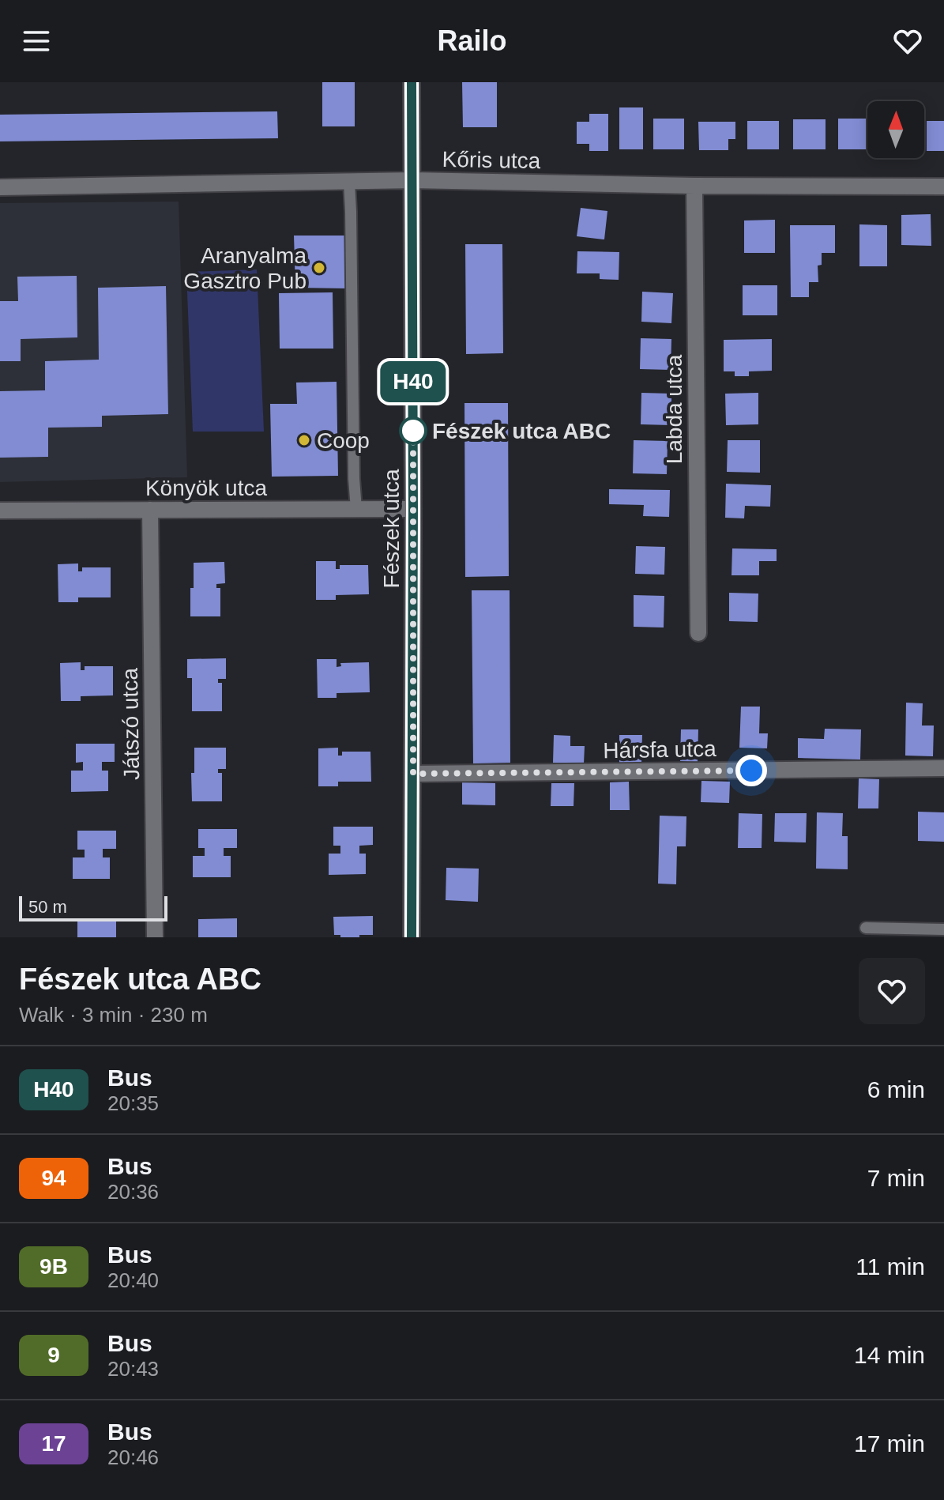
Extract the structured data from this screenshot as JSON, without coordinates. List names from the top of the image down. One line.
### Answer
{"streets":{"street":["Kőris utca","Labda utca","Könyök utca","Fészek utca","Játszó utca","Hársfa utca"]},"crossings":[["Kőris utca","Labda utca"],["Kőris utca","Fészek utca"],["Könyök utca","Fészek utca"],["Könyök utca","Játszó utca"],["Fészek utca","Hársfa utca"]],"places":["Aranyalma Gasztro Pub","Fészek utca ABC","Coop"],"lines":["bus line H40"],"scale_bar":"50 m","north":"top","page":{"header":"Railo","on_map":"H40","scale":"50 m","heading":["Fészek utca ABC","Walk · 3 min · 230 m"],"list":[{"mark":"H40","name":"Bus","note":"20:35","value":"6 min"},{"mark":"94","name":"Bus","note":"20:36","value":"7 min"},{"mark":"9B","name":"Bus","note":"20:40","value":"11 min"},{"mark":"9","name":"Bus","note":"20:43","value":"14 min"},{"mark":"17","name":"Bus","note":"20:46","value":"17 min"}]}}
